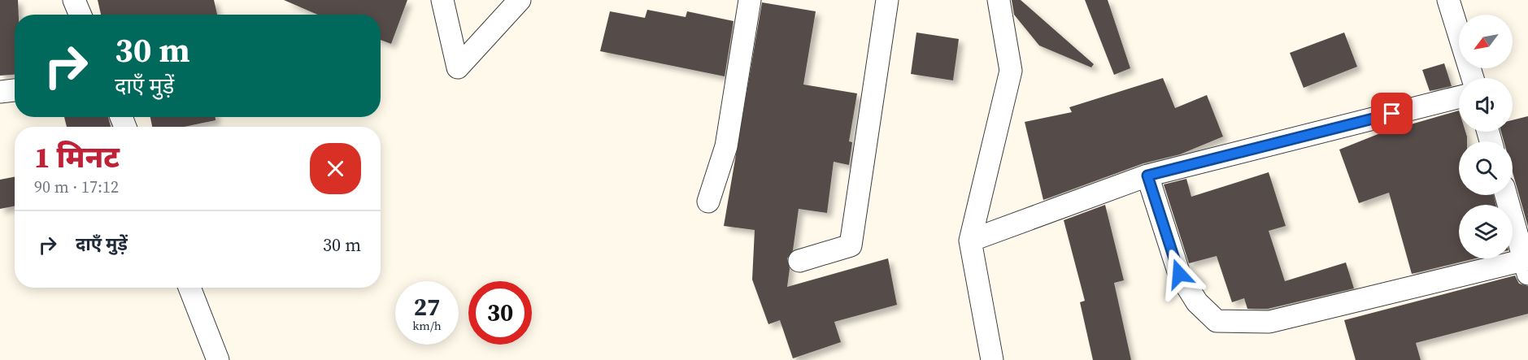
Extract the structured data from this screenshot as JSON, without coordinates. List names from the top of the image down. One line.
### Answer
{"north":"bottom left","page":{"turn":["30 m","दाएँ मुड़ें"],"heading":["1 मिनट","90 m · 17:12"],"list":[{"name":"दाएँ मुड़ें","value":"30 m"}],"speed":"27 km/h","limit":"30"}}
